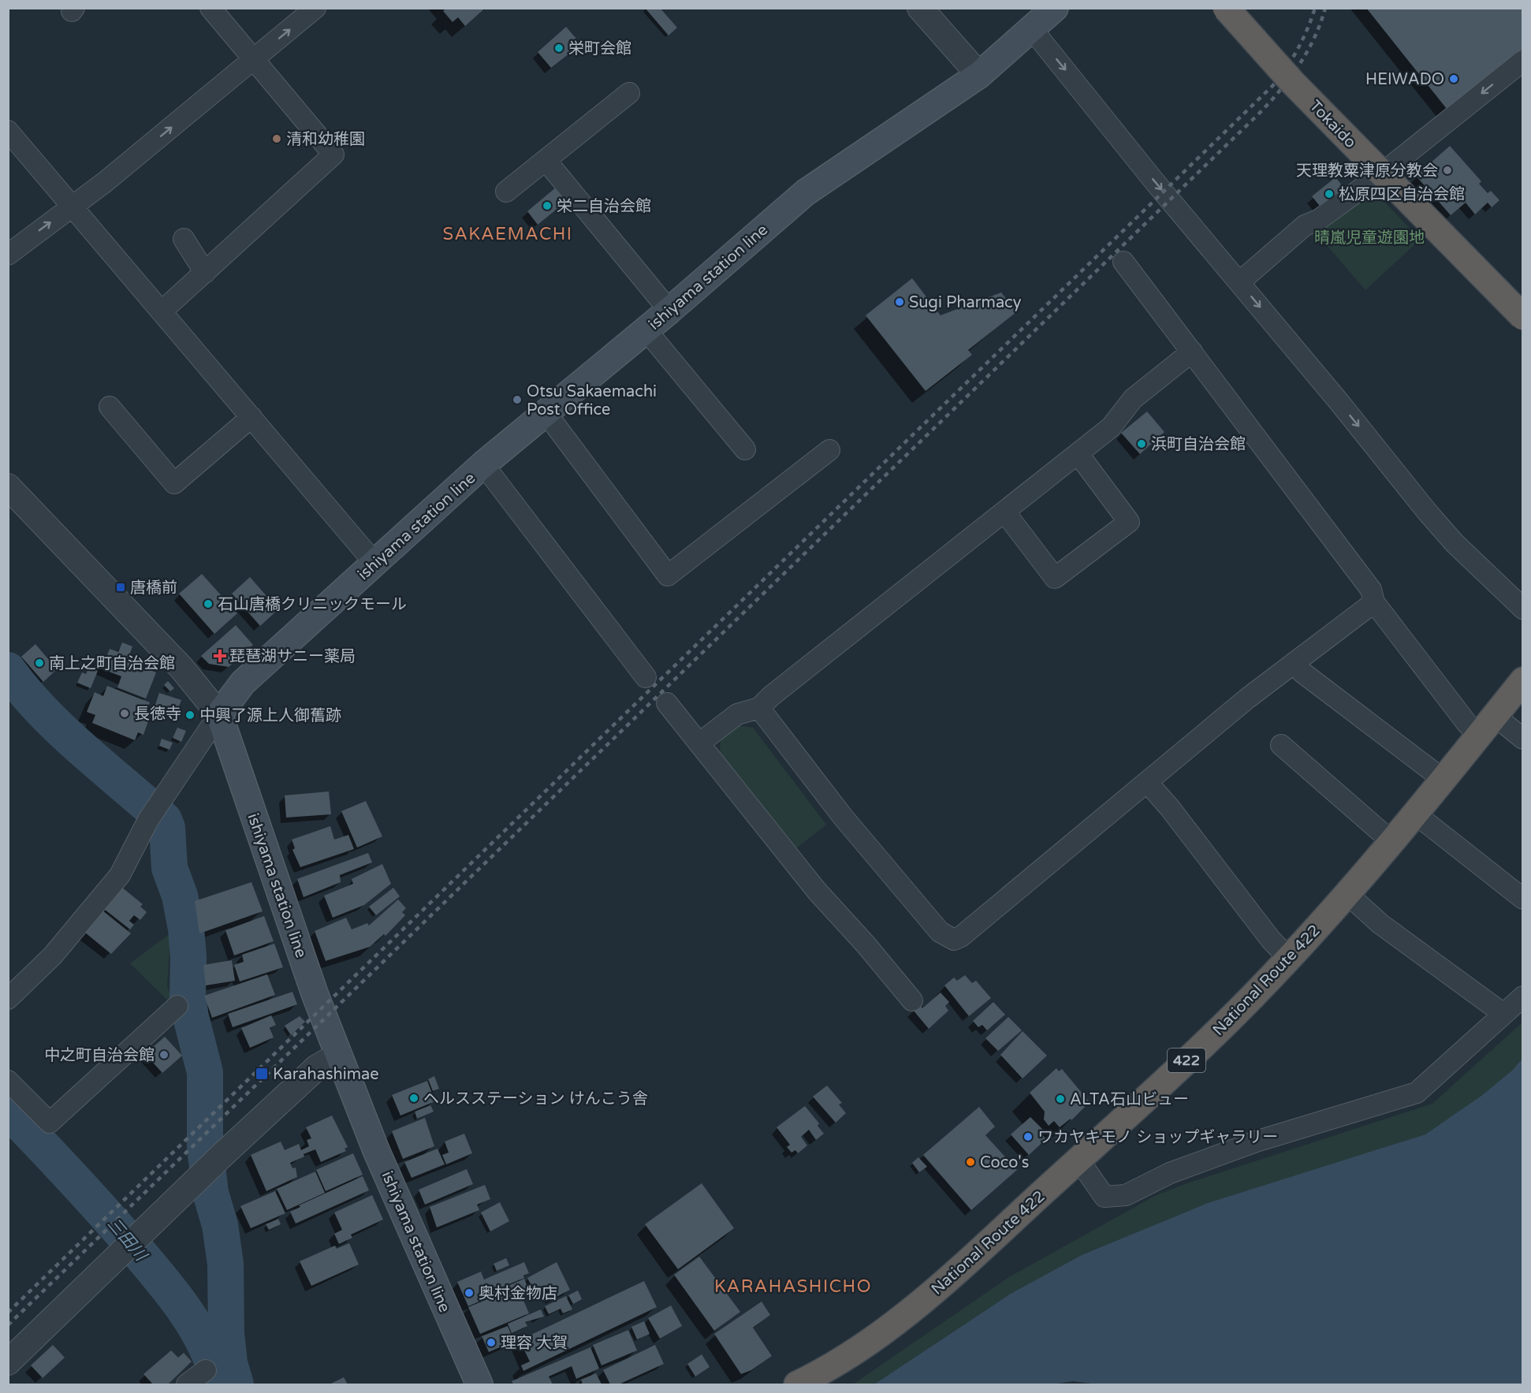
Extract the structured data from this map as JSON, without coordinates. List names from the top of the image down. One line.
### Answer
{"streets":{"highway":["Tokaido","National Route 422","422"],"main road":["ishiyama station line"]},"districts":["SAKAEMACHI","KARAHASHICHO"],"water":["三田川"],"parks":["晴嵐児童遊園地"],"places":{"other":["栄町会館","HEIWADO","清和幼稚園","天理教粟津原分教会","松原四区自治会館","栄二自治会館","Sugi Pharmacy","Otsu Sakaemachi Post Office","浜町自治会館","石山唐橋クリニックモール","南上之町自治会館","長徳寺","中興了源上人御𦾔跡","中之町自治会館","ヘルスステーション けんこう舎","ALTA石山ビュー","ワカヤキモノ ショップギャラリー","Coco's","奥村金物店","理容 大賀"],"transit":["唐橋前","Karahashimae"],"health":["琵琶湖サニー薬局"]}}
